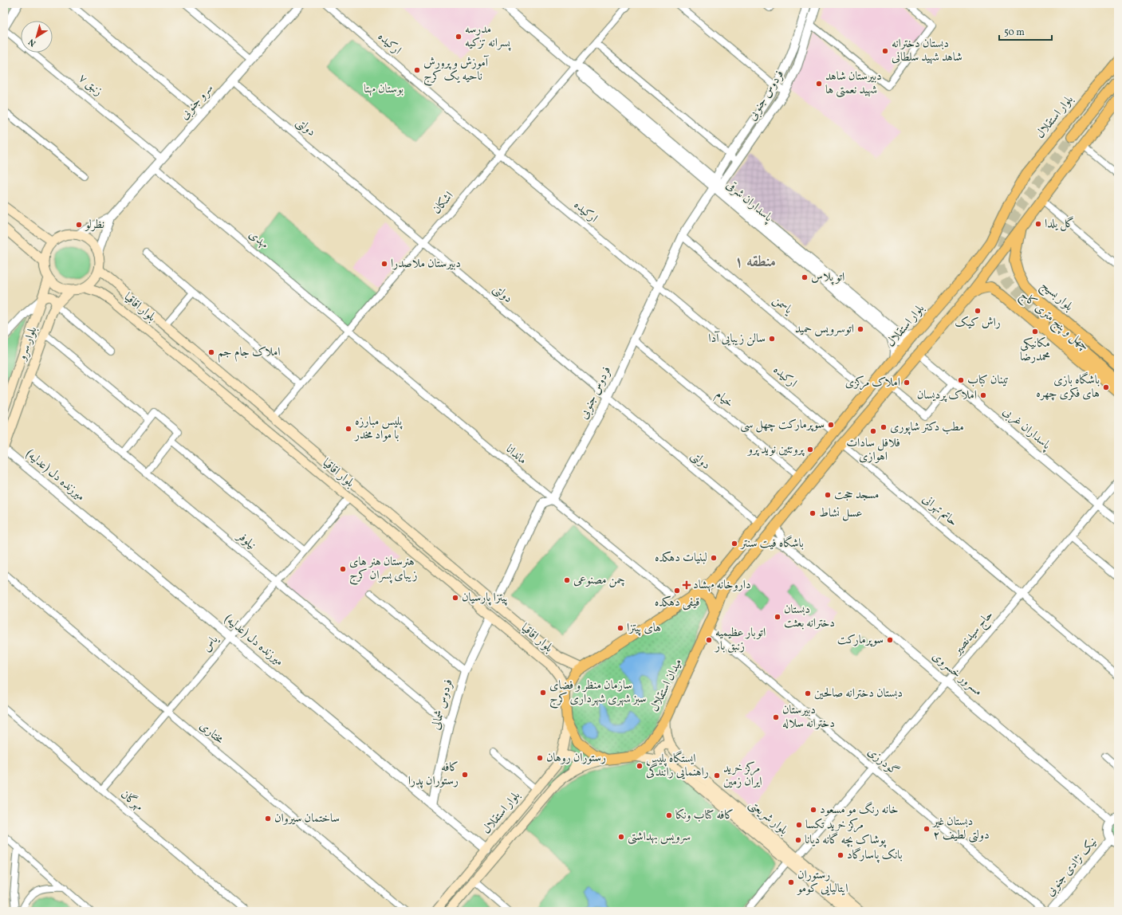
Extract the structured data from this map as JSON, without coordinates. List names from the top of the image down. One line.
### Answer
{"streets":{"main road":["بلوار استقلال","بلوار بسیج","بلوار اقاقیا","چهل و پنج متری کاج","بلوار سرو","میدان استقلال","بلوار شریعتی"],"street":["ارکیده","زنبق ۷","فردوس جنوبی","سرو جنوبی","دولتی","پاسداران شرقی","اشکان","مهدی","یاسمن","خیام","پاسداران غربی","ماندانا","میرزنده دل (عدلیه)","حاتم تهرانی","نیلوفر","حاج سیدنصیر","یاس","مسرور خسروی","فردوس شمالی","مختاری","گودرزی","مهرگان","نیک نژادی جنوبی"]},"crossings":[["ارکیده","فردوس جنوبی"],["ارکیده","بلوار استقلال"],["ارکیده","اشکان"],["زنبق ۷","سرو جنوبی"],["فردوس جنوبی","دولتی"],["فردوس جنوبی","پاسداران شرقی"],["فردوس جنوبی","یاسمن"],["فردوس جنوبی","بلوار اقاقیا"],["فردوس جنوبی","خیام"],["فردوس جنوبی","ماندانا"],["سرو جنوبی","دولتی"],["سرو جنوبی","مهدی"],["سرو جنوبی","بلوار اقاقیا"],["سرو جنوبی","بلوار سرو"],["بلوار استقلال","دولتی"],["بلوار استقلال","یاسمن"],["بلوار استقلال","خیام"],["بلوار استقلال","میرزنده دل (عدلیه)"],["دولتی","اشکان"],["پاسداران شرقی","اشکان"],["اشکان","مهدی"],["اشکان","بلوار اقاقیا"],["اشکان","ماندانا"],["مهدی","ماندانا"],["بلوار اقاقیا","بلوار سرو"],["بلوار اقاقیا","یاس"],["بلوار اقاقیا","فردوس شمالی"],["بلوار سرو","میرزنده دل (عدلیه)"],["بلوار سرو","نیلوفر"],["پاسداران غربی","حاج سیدنصیر"],["میرزنده دل (عدلیه)","یاس"],["میرزنده دل (عدلیه)","فردوس شمالی"],["حاتم تهرانی","حاج سیدنصیر"],["نیلوفر","یاس"],["نیلوفر","فردوس شمالی"],["حاج سیدنصیر","مسرور خسروی"],["حاج سیدنصیر","گودرزی"],["حاج سیدنصیر","بلوار شریعتی"],["یاس","مختاری"],["یاس","مهرگان"],["میدان استقلال","گودرزی"],["میدان استقلال","بلوار شریعتی"]],"districts":["منطقه ۱"],"parks":["بوستان مهتا"],"places":{"other":["مدرسه پسرانه تزکیه","دبستان دخترانه شاهد شهید سلطانی","آموزش و پرورش ناحیه یک کرج","دبیرستان شاهد شهید نعمتی ها","گل یلدا","نظرلو","دبیرستان ملاصدرا","اتو پلاس","راش کیک","اتوسرویس حمید","مکانیکی محمدرضا","سالن زیبایی آدا","املاک جام جم","تینان کباب","املاک مرکزی","باشگاه بازی های فکری چهره","املاک پردیسان","سوپرمارکت چهل سی","مطب دکتر شاپوری","پلیس مبارزه با مواد مخدر","فلافل سادات اهوازی","پروتئین نوید پرو","مسجد حجت","عسل نشاط","باشگاه فیت سنتر","لبنیات دهکده","هنرستان هنر های زیبای پسران کرج","چمن مصنوعی","قیفی دهکده","پیتزا پارسیان","دبستان دخترانه بعثت","های پیتزا","اتوبار عظیمیه زنبق بار","سوپرمارکت","سازمان منظر و فضای سبز شهری شهرداری کرج","دبستان دخترانه صالحین","دبیرستان دخترانه سلاله","رستوران روهان","ایستگاه پلیس راهنمایی رانندگی","کافه رستوران پدرا","مرکز خرید ایران زمین","خانه رنگ مو مسعود","کافه کتاب ونکا","ساختمان سیروان","مرکز خرید تکسا","دبستان غیر دولتی لطیف ۲","سرویس بهداشتی","پوشاک بچه گانه دیانا","بانک پاسارگاد","رستوران ایتالیایی کومو"],"health":["داروخانه مهشاد"]},"scale_bar":"50 m","north":"bottom left"}
